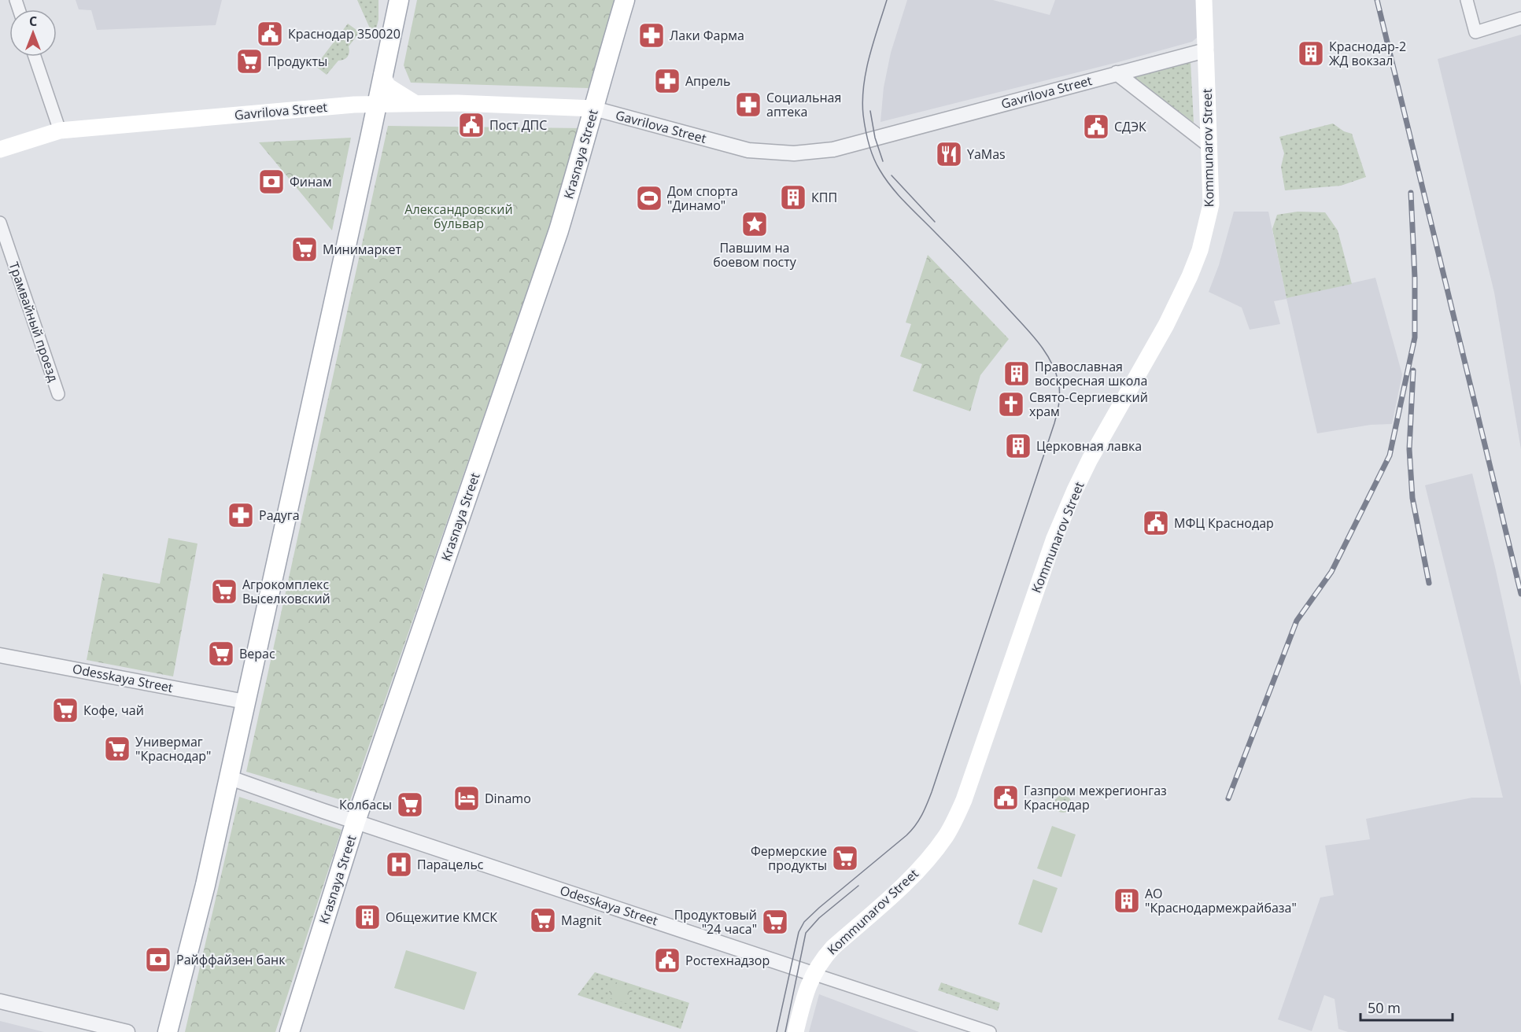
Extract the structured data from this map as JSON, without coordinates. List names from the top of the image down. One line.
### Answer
{"streets":{"main road":["Gavrilova Street","Kommunarov Street","Krasnaya Street"],"street":["Трамвайный проезд","Odesskaya Street"]},"crossings":[["Gavrilova Street","Kommunarov Street"],["Gavrilova Street","Krasnaya Street"],["Kommunarov Street","Odesskaya Street"],["Krasnaya Street","Odesskaya Street"]],"parks":["Александровский бульвар"],"places":{"public building":["Краснодар 350020","Пост ДПС","СДЭК","МФЦ Краснодар","Газпром межрегионгаз Краснодар","Ростехнадзор"],"pharmacy":["Лаки Фарма","Апрель","Социальная аптека","Радуга"],"building":["Краснодар-2 ЖД вокзал","КПП","Православная воскресная школа","Церковная лавка","АО \"Краснодармежрайбаза\"","Общежитие КМСК"],"supermarket":["Продукты","Минимаркет","Агрокомплекс Выселковский","Верас","Кофе, чай","Универмаг \"Краснодар\"","Колбасы","Фермерские продукты","Magnit","Продуктовый \"24 часа\""],"restaurant":["YaMas"],"bank":["Финам","Райффайзен банк"],"sports":["Дом спорта \"Динамо\""],"place":["Павшим на боевом посту"],"church":["Свято-Сергиевский храм"],"hotel":["Dinamo"],"hospital":["Парацельс"]},"scale_bar":"50 m","north":"top"}
